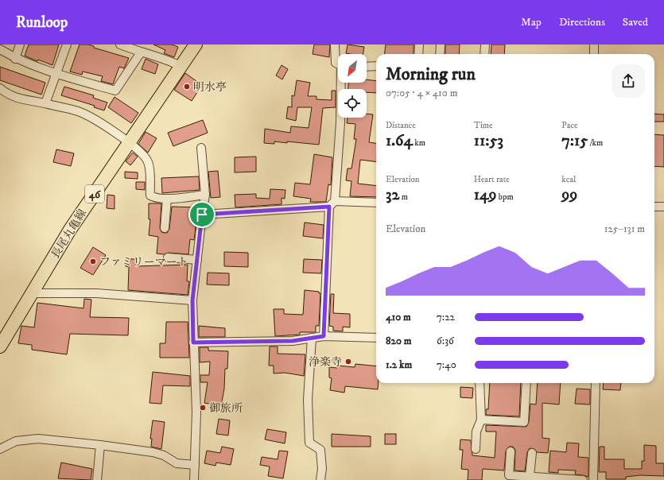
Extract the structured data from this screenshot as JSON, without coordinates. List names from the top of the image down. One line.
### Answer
{"streets":{"main road":["46","長尾丸亀線"]},"places":["明水亭","ファミリーマート","浄楽寺","御旅所"],"north":"bottom left","page":{"header":"Runloop","nav":["Map","Directions","Saved"],"heading":["Morning run","07:05 · 4 × 410 m"],"stats":[["Distance","1.64 km"],["Time","11:53"],["Pace","7:15 /km"],["Elevation","32 m"],["Heart rate","149 bpm"],["kcal","99"]],"chart":["Elevation","125–131 m"],"list":[{"name":"410 m","note":"7:22"},{"name":"820 m","note":"6:36"},{"name":"1.2 km","note":"7:40"}]}}
